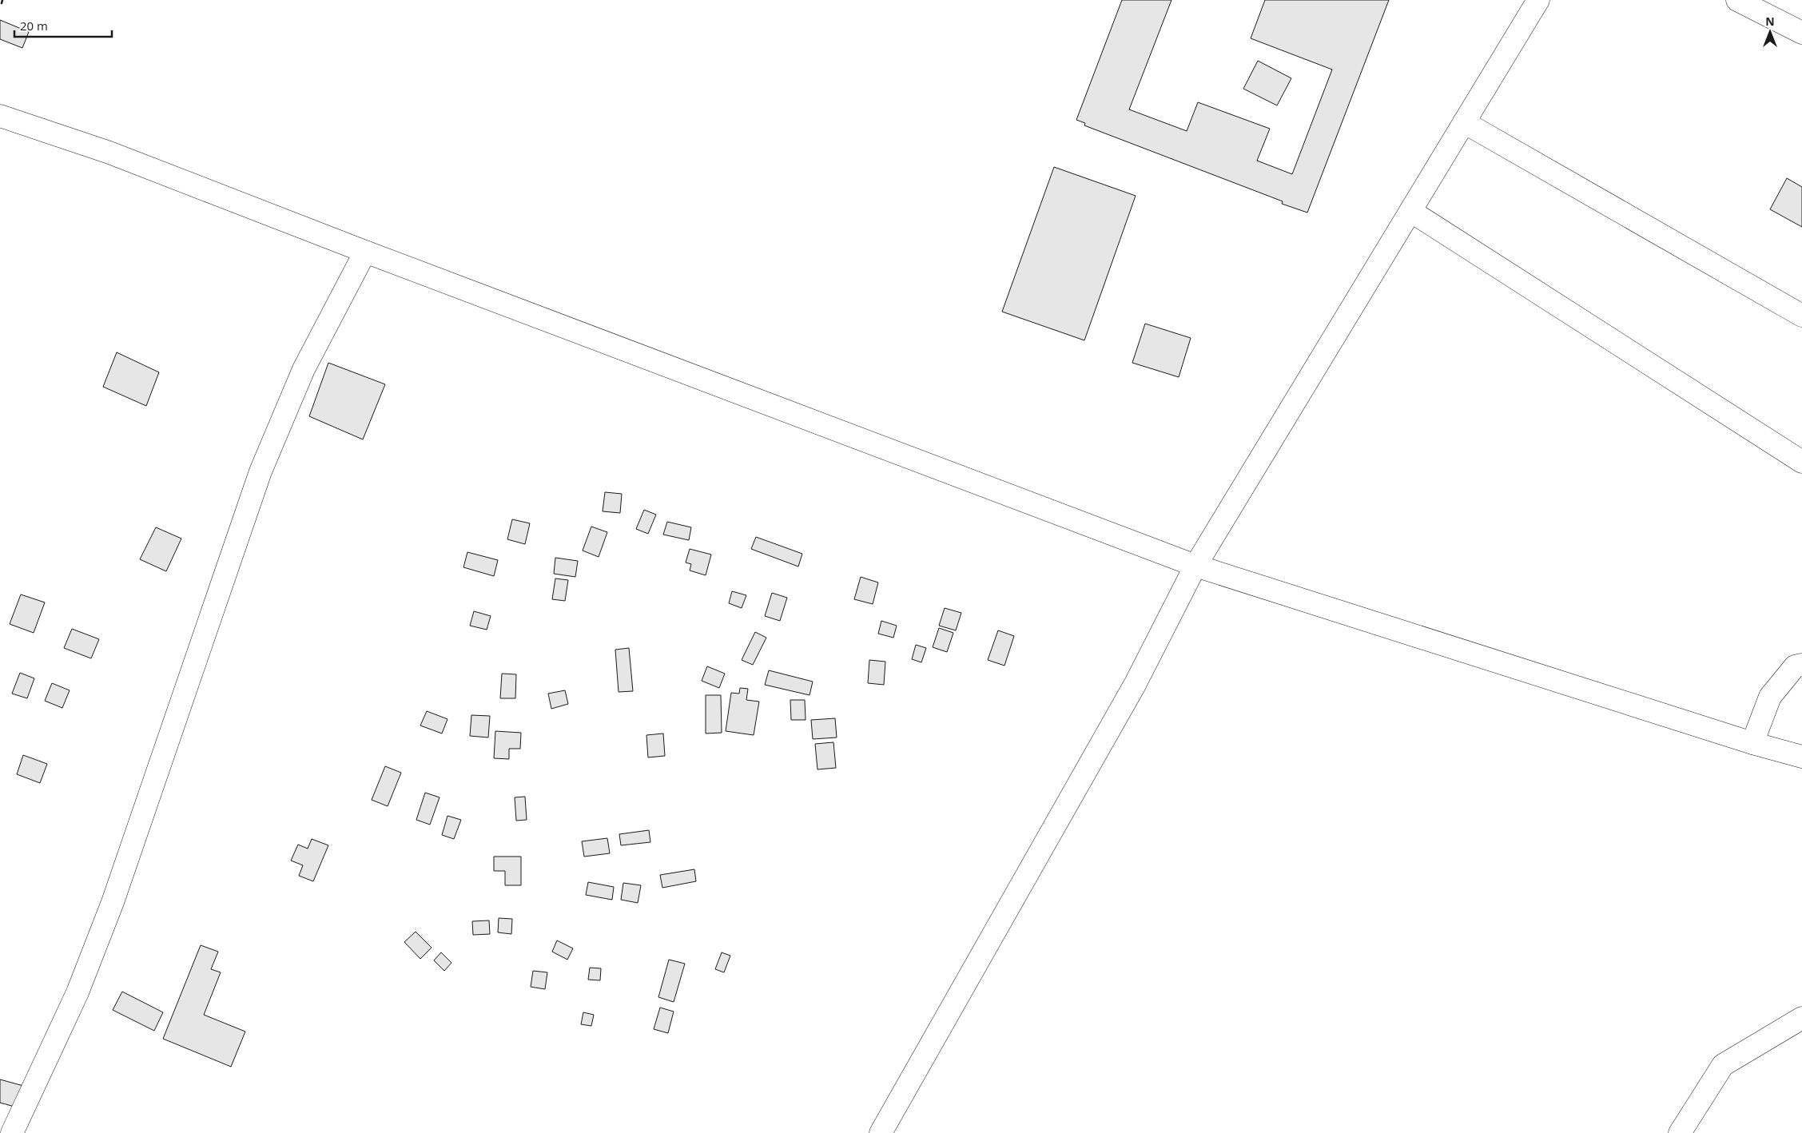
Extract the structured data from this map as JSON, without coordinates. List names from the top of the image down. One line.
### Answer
{"scale_bar":"20 m","north":"top"}
